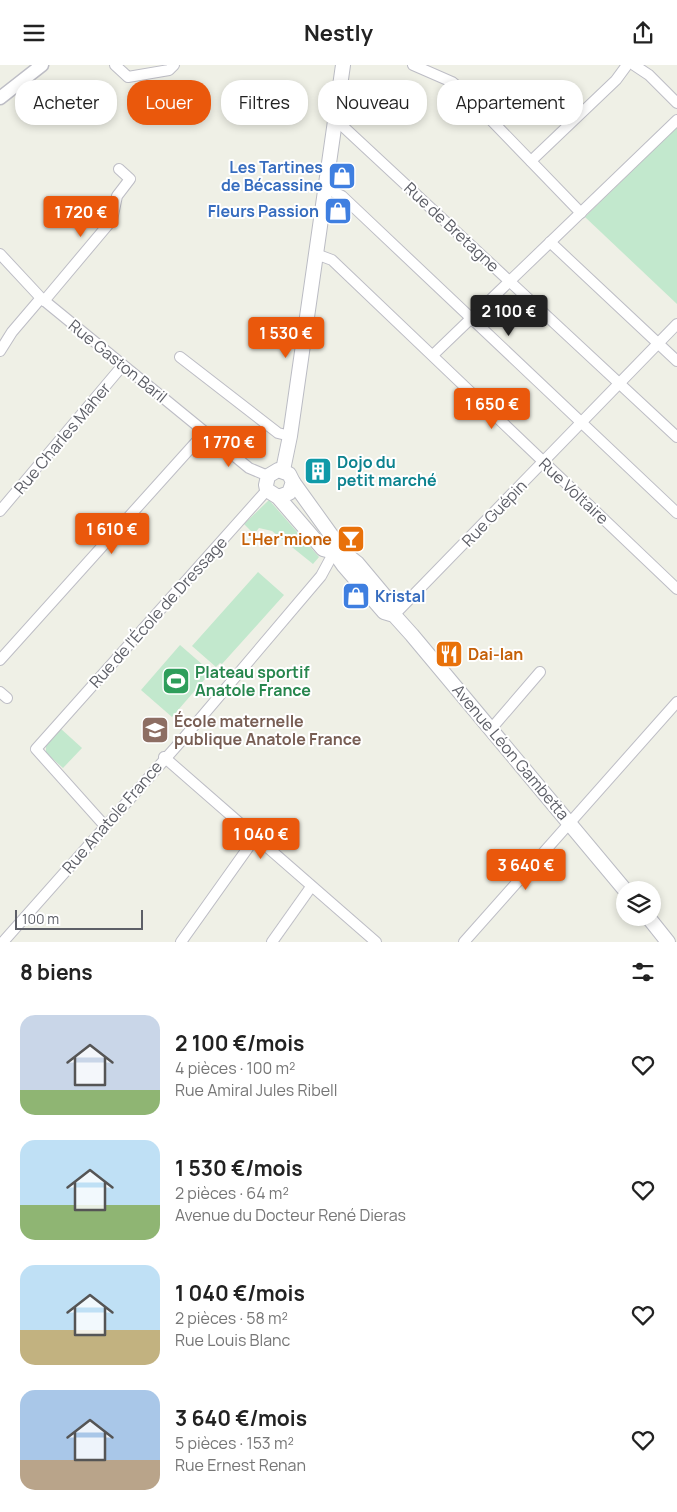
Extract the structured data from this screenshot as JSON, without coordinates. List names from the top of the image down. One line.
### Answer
{"streets":{"main road":["Avenue Léon Gambetta"],"street":["Rue de Bretagne","Rue Gaston Baril","Rue Charles Maher","Rue Voltaire","Rue Guépin","Rue de l'École de Dressage","Rue Anatole France"]},"crossings":[["Rue de Bretagne","Rue Guépin"],["Rue Gaston Baril","Rue Charles Maher"],["Rue Gaston Baril","Rue de l'École de Dressage"],["Rue Gaston Baril","Avenue Léon Gambetta"],["Rue Voltaire","Rue Guépin"],["Rue Guépin","Avenue Léon Gambetta"],["Rue de l'École de Dressage","Avenue Léon Gambetta"],["Rue de l'École de Dressage","Rue Anatole France"],["Avenue Léon Gambetta","Rue Anatole France"]],"places":{"shop":["Les Tartines de Bécassine","Fleurs Passion","Kristal"],"building":["Dojo du petit marché"],"bar":["L'Her'mione"],"restaurant":["Dai-lan"],"sports":["Plateau sportif Anatole France"],"school or university":["École maternelle publique Anatole France"]},"scale_bar":"100 m","page":{"header":"Nestly","chip":["Acheter","Louer","Filtres","Nouveau","Appartement"],"price":["1 720 €","2 100 €","1 530 €","1 650 €","1 770 €","1 610 €","1 040 €","3 640 €"],"scale":"100 m","heading":"8 biens","list":[{"name":"2 100 €/mois","note":"4 pièces · 100 m² · Rue Amiral Jules Ribell"},{"name":"1 530 €/mois","note":"2 pièces · 64 m² · Avenue du Docteur René Dieras"},{"name":"1 040 €/mois","note":"2 pièces · 58 m² · Rue Louis Blanc"},{"name":"3 640 €/mois","note":"5 pièces · 153 m² · Rue Ernest Renan"}]}}
